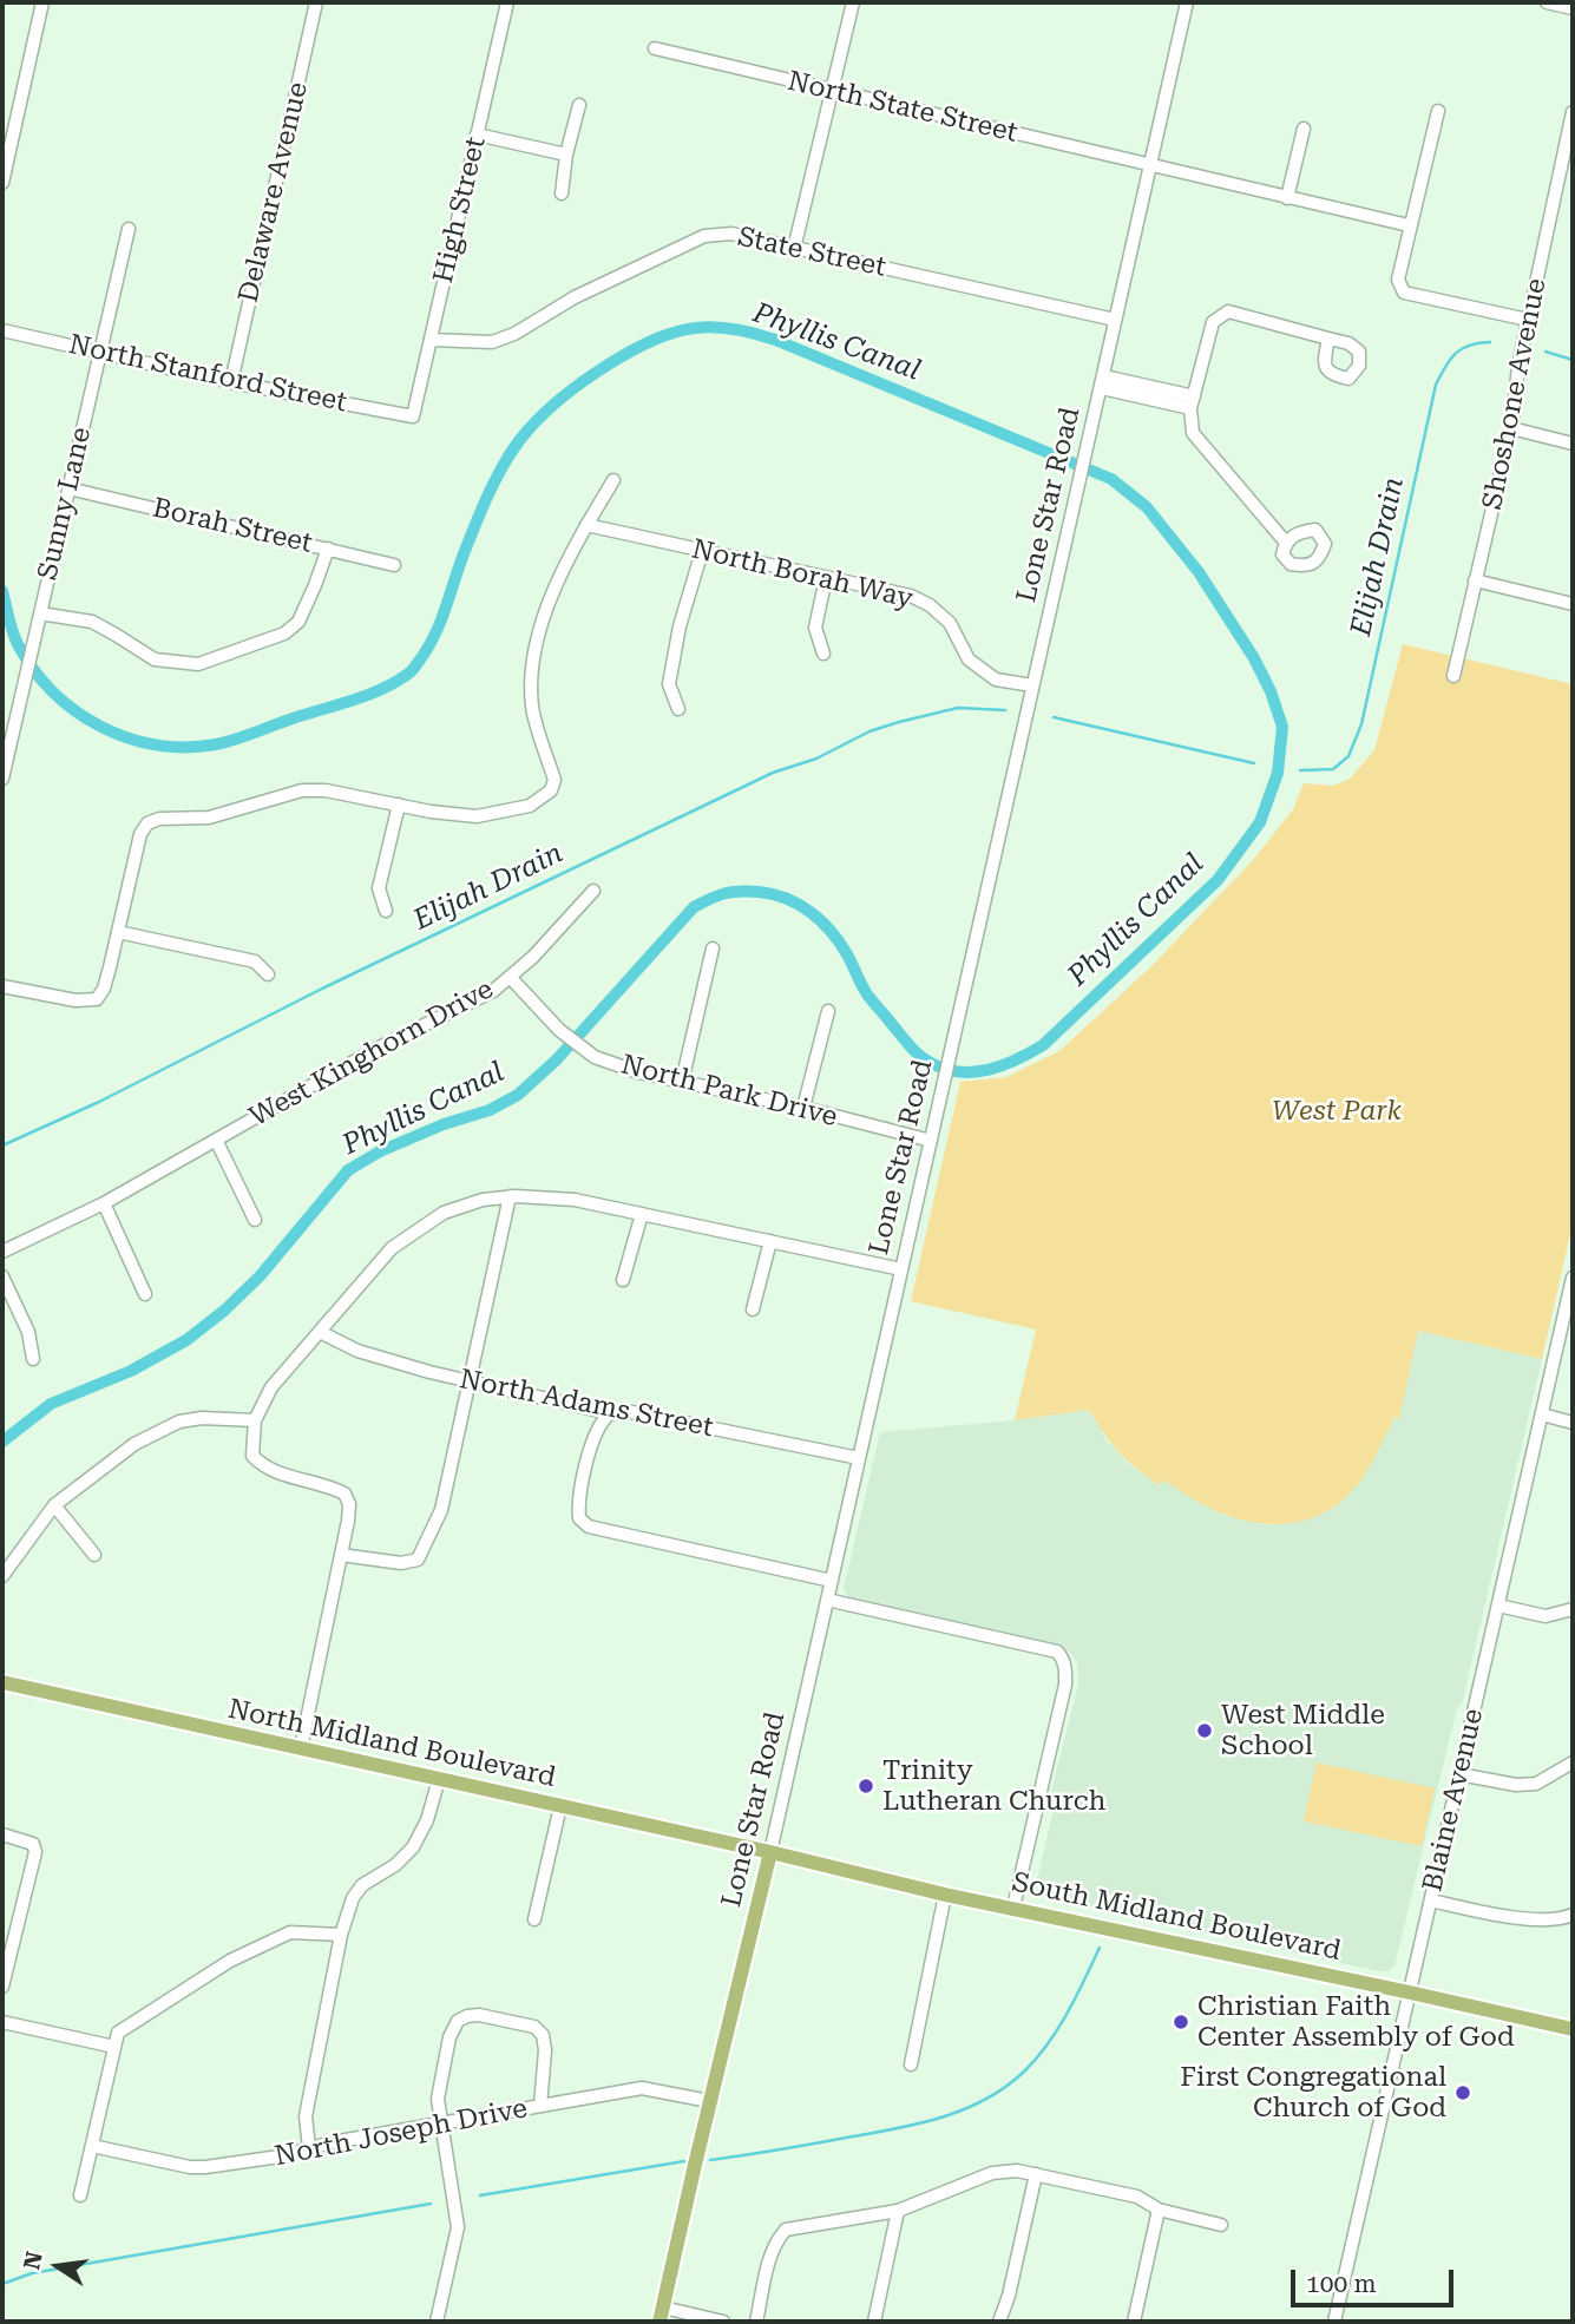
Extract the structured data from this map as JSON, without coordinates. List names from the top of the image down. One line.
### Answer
{"streets":{"main road":["Lone Star Road","North Midland Boulevard","South Midland Boulevard"],"street":["North State Street","Delaware Avenue","High Street","State Street","North Stanford Street","Shoshone Avenue","Sunny Lane","Borah Street","North Borah Way","West Kinghorn Drive","North Park Drive","North Adams Street","Blaine Avenue","North Joseph Drive"]},"crossings":[["North State Street","Lone Star Road"],["Delaware Avenue","North Stanford Street"],["High Street","State Street"],["High Street","North Stanford Street"],["State Street","Lone Star Road"],["North Stanford Street","Sunny Lane"],["Sunny Lane","Borah Street"],["Lone Star Road","North Borah Way"],["Lone Star Road","North Park Drive"],["Lone Star Road","North Adams Street"],["Lone Star Road","North Midland Boulevard"],["Lone Star Road","South Midland Boulevard"],["Lone Star Road","North Joseph Drive"],["West Kinghorn Drive","North Park Drive"],["North Midland Boulevard","South Midland Boulevard"],["Blaine Avenue","South Midland Boulevard"]],"water":["Phyllis Canal","Elijah Drain"],"parks":["West Park"],"places":["West Middle School","Trinity Lutheran Church","Christian Faith Center Assembly of God","First Congregational Church of God"],"scale_bar":"100 m","north":"left"}
